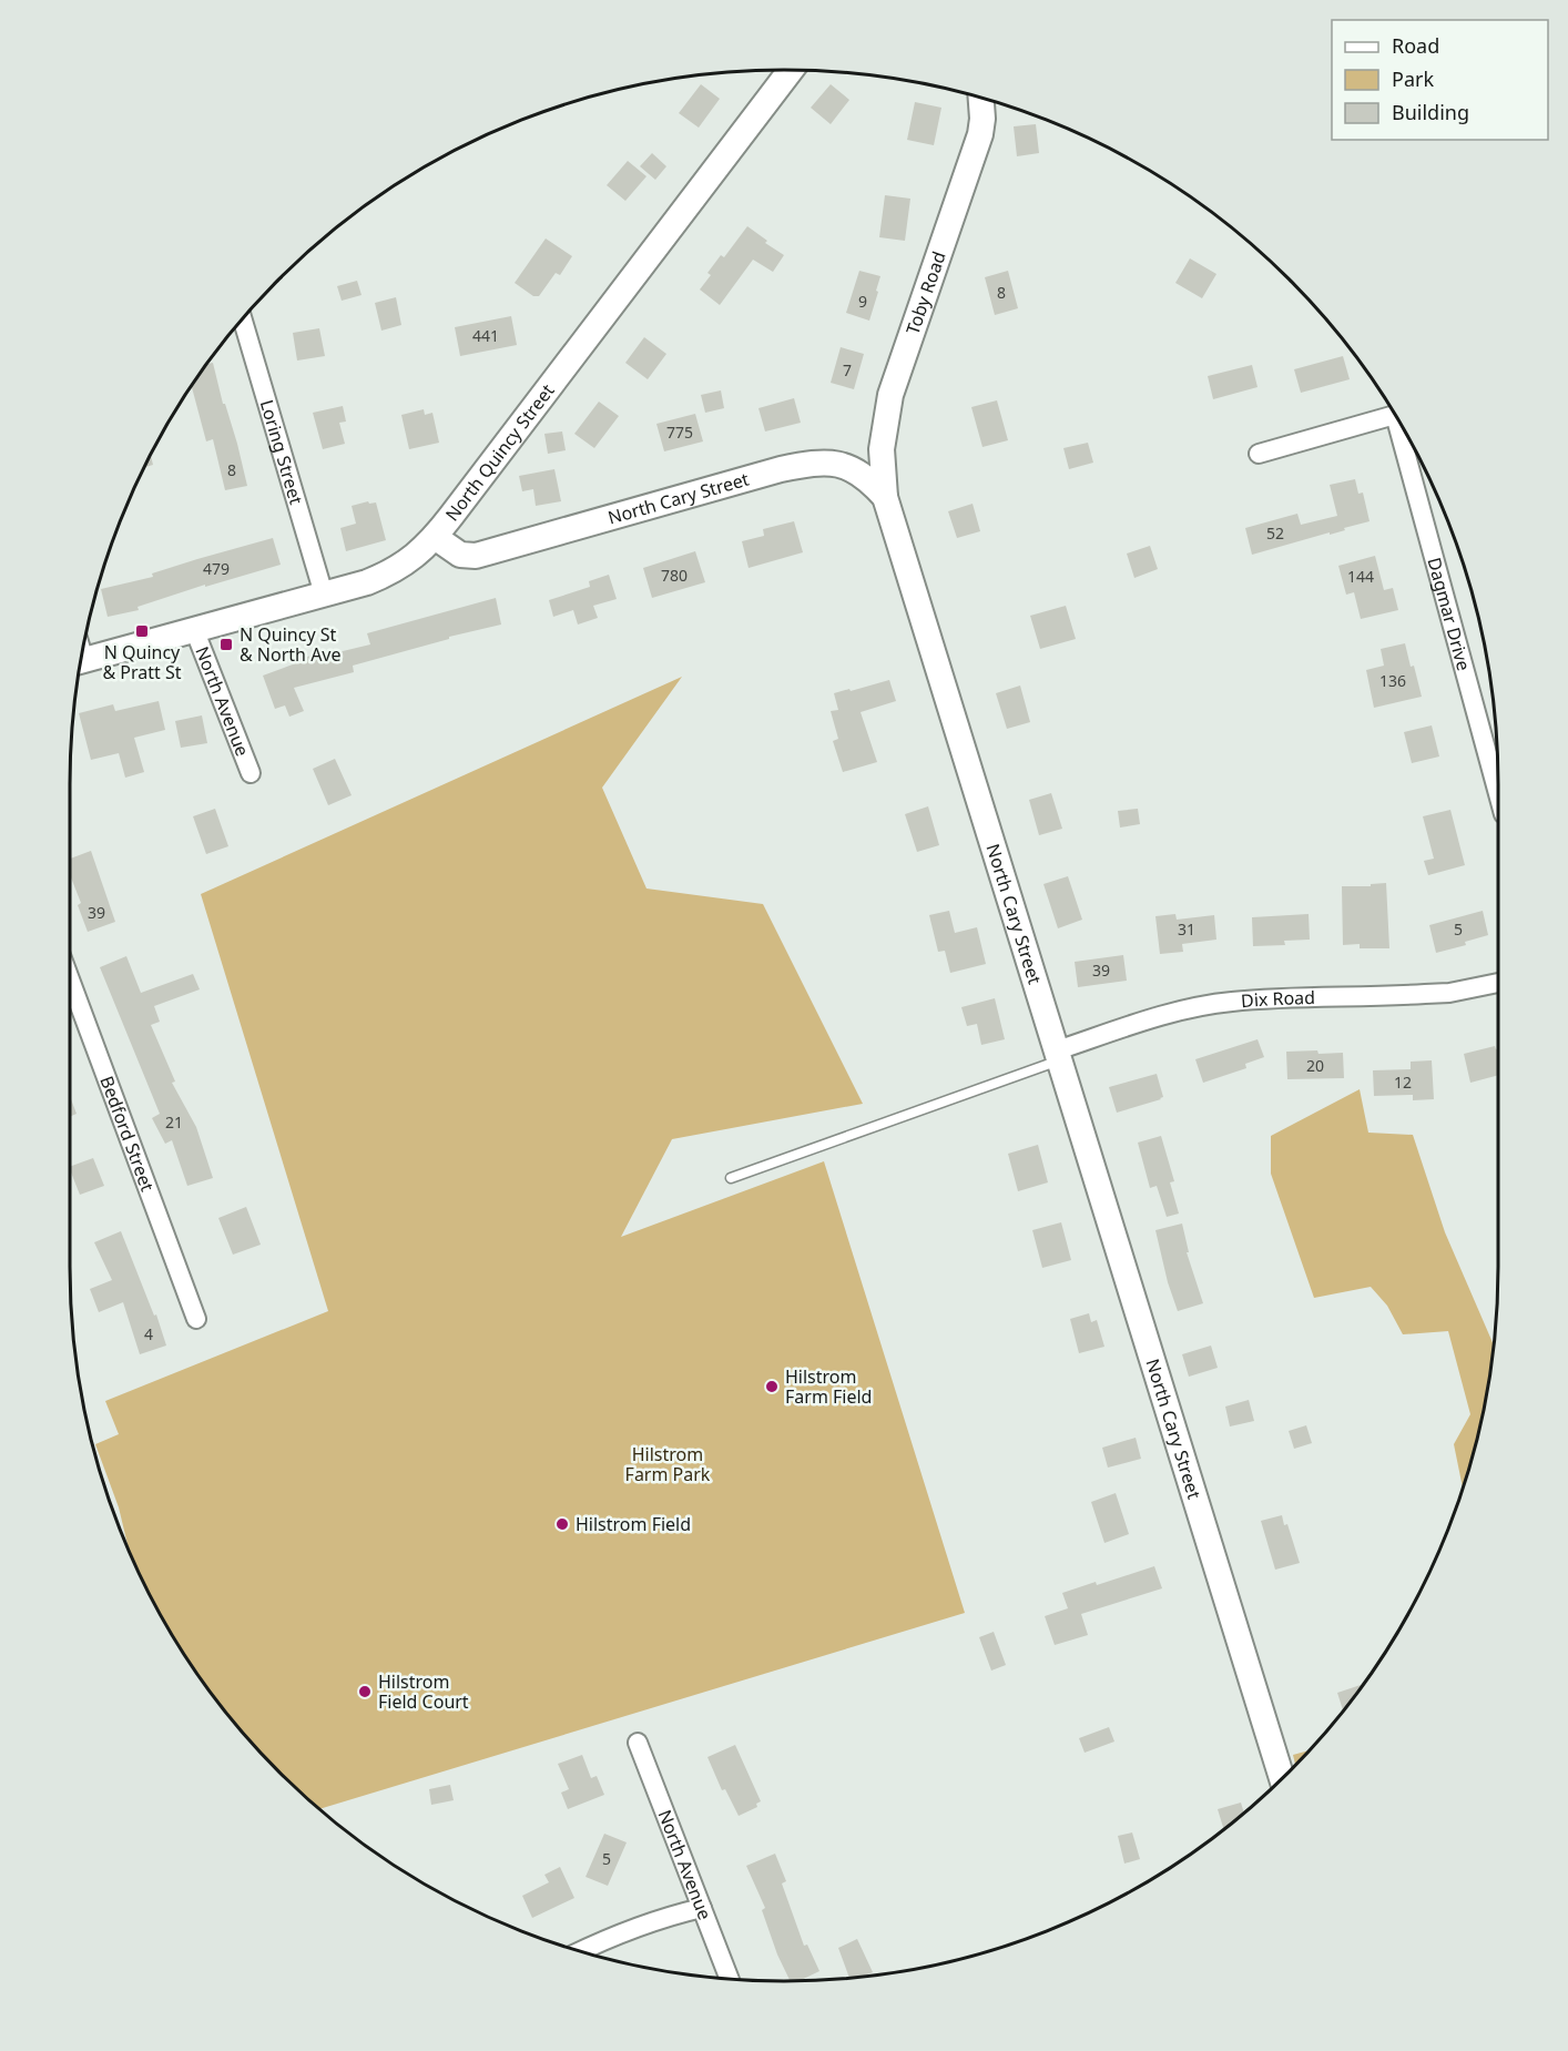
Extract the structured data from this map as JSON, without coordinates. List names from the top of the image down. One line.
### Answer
{"streets":{"main road":["Toby Road","North Quincy Street","North Cary Street"],"street":["Loring Street","Dagmar Drive","North Avenue","Dix Road","Bedford Street"]},"crossings":[["Toby Road","North Cary Street"],["Loring Street","North Quincy Street"],["North Quincy Street","North Cary Street"],["North Quincy Street","North Avenue"],["North Cary Street","Dix Road"]],"parks":["Hilstrom Farm Park"],"places":{"transit":["N Quincy & Pratt St","N Quincy St & North Ave"],"other":["Hilstrom Farm Field","Hilstrom Field","Hilstrom Field Court"]},"house_numbers":["8","9","441","7","775","8","52","479","780","144","136","39","31","5","39","20","12","21","4","5"],"legend":["Road","Park","Building"]}
